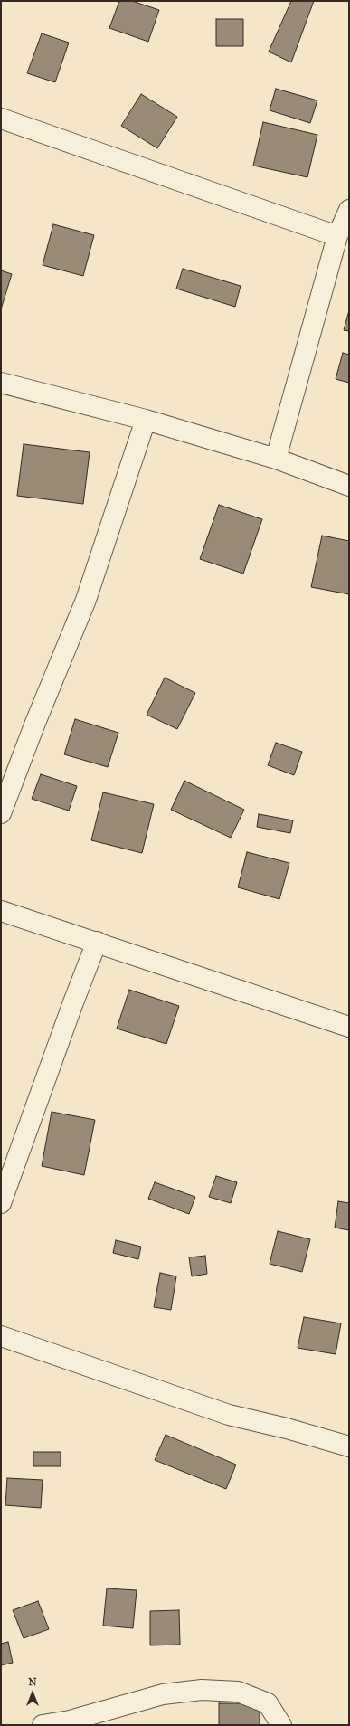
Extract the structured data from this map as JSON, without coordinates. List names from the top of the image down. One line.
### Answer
{"north":"top"}
